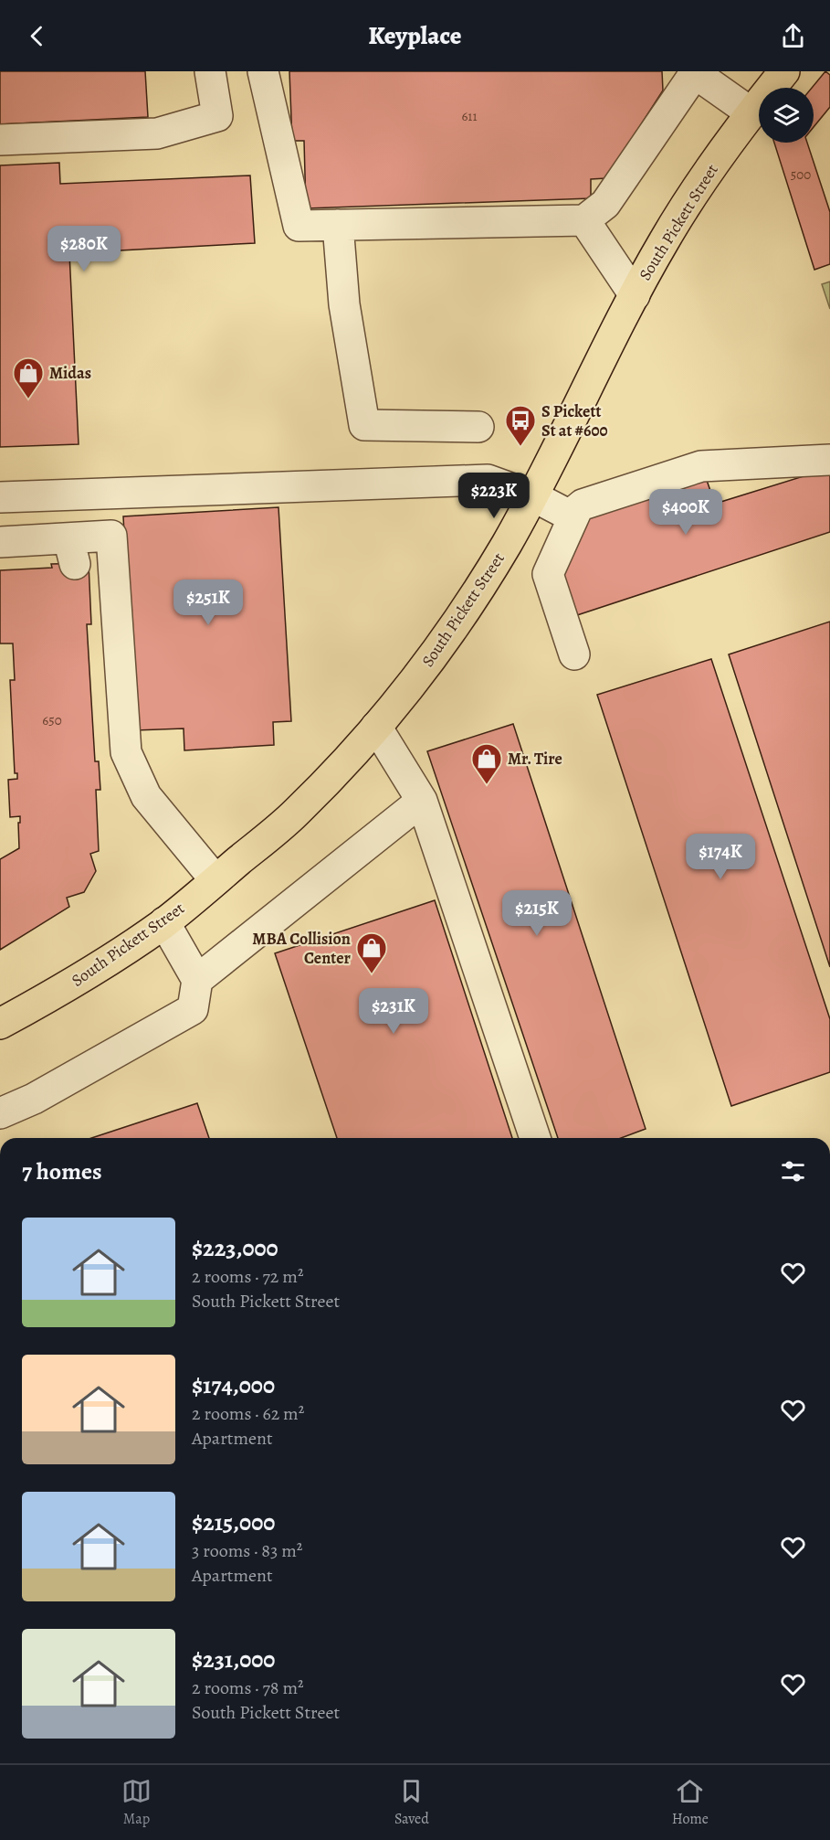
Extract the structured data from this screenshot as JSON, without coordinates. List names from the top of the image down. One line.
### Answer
{"streets":{"main road":["South Pickett Street"]},"places":{"shop":["Midas","Mr. Tire","MBA Collision Center"],"bus stop":["S Pickett St at #600"]},"house_numbers":["611","500","650"],"page":{"header":"Keyplace","price":["$280K","$223K","$400K","$251K","$174K","$215K","$231K"],"heading":"7 homes","list":[{"name":"$223,000","note":"2 rooms · 72 m² · South Pickett Street"},{"name":"$174,000","note":"2 rooms · 62 m² · Apartment"},{"name":"$215,000","note":"3 rooms · 83 m² · Apartment"},{"name":"$231,000","note":"2 rooms · 78 m² · South Pickett Street"}],"tabs":["Map","Saved","Home"]}}
